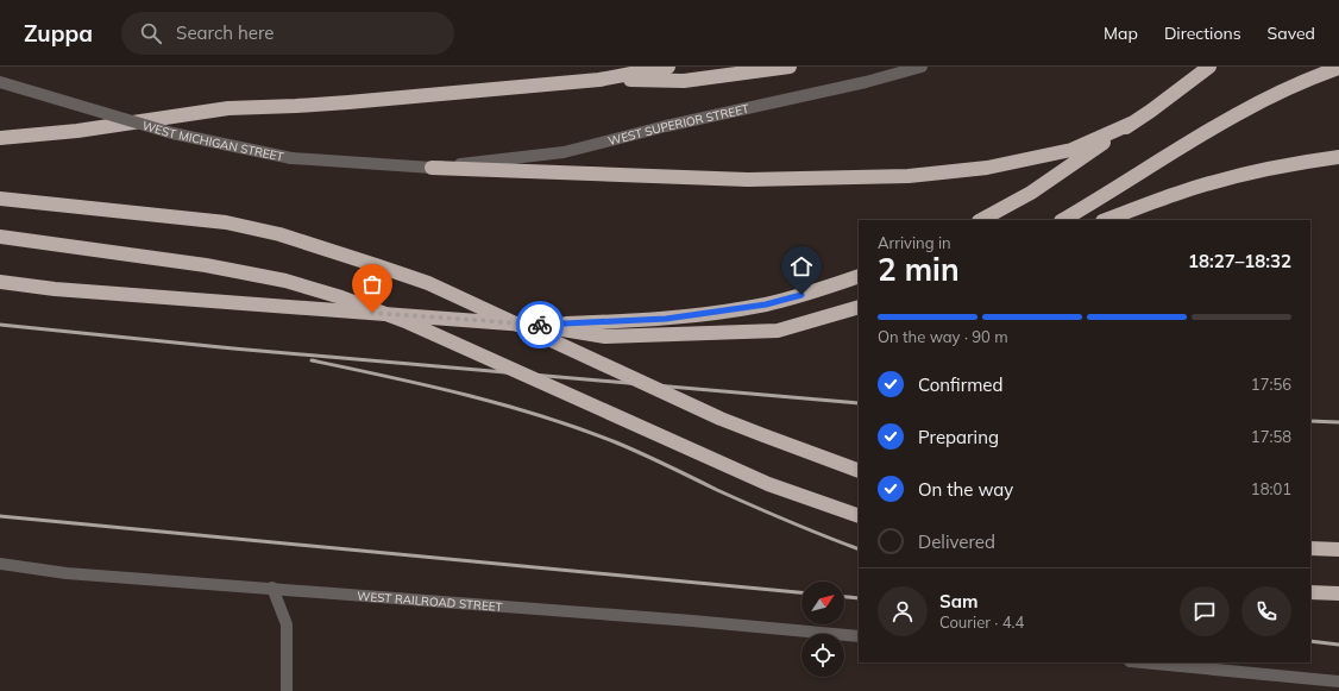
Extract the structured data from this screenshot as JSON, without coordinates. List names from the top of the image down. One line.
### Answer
{"streets":{"street":["WEST SUPERIOR STREET","WEST MICHIGAN STREET","WEST RAILROAD STREET"]},"crossings":[["WEST SUPERIOR STREET","WEST MICHIGAN STREET"]],"north":"top right","page":{"header":"Zuppa","search":"Search here","nav":["Map","Directions","Saved"],"heading":["2 min","Arriving in","18:27–18:32"],"panel":["Sam","Courier · 4.4"],"bar":"On the way · 90 m","list":[["Confirmed","17:56"],["Preparing","17:58"],["On the way","18:01"],"Delivered"]}}
